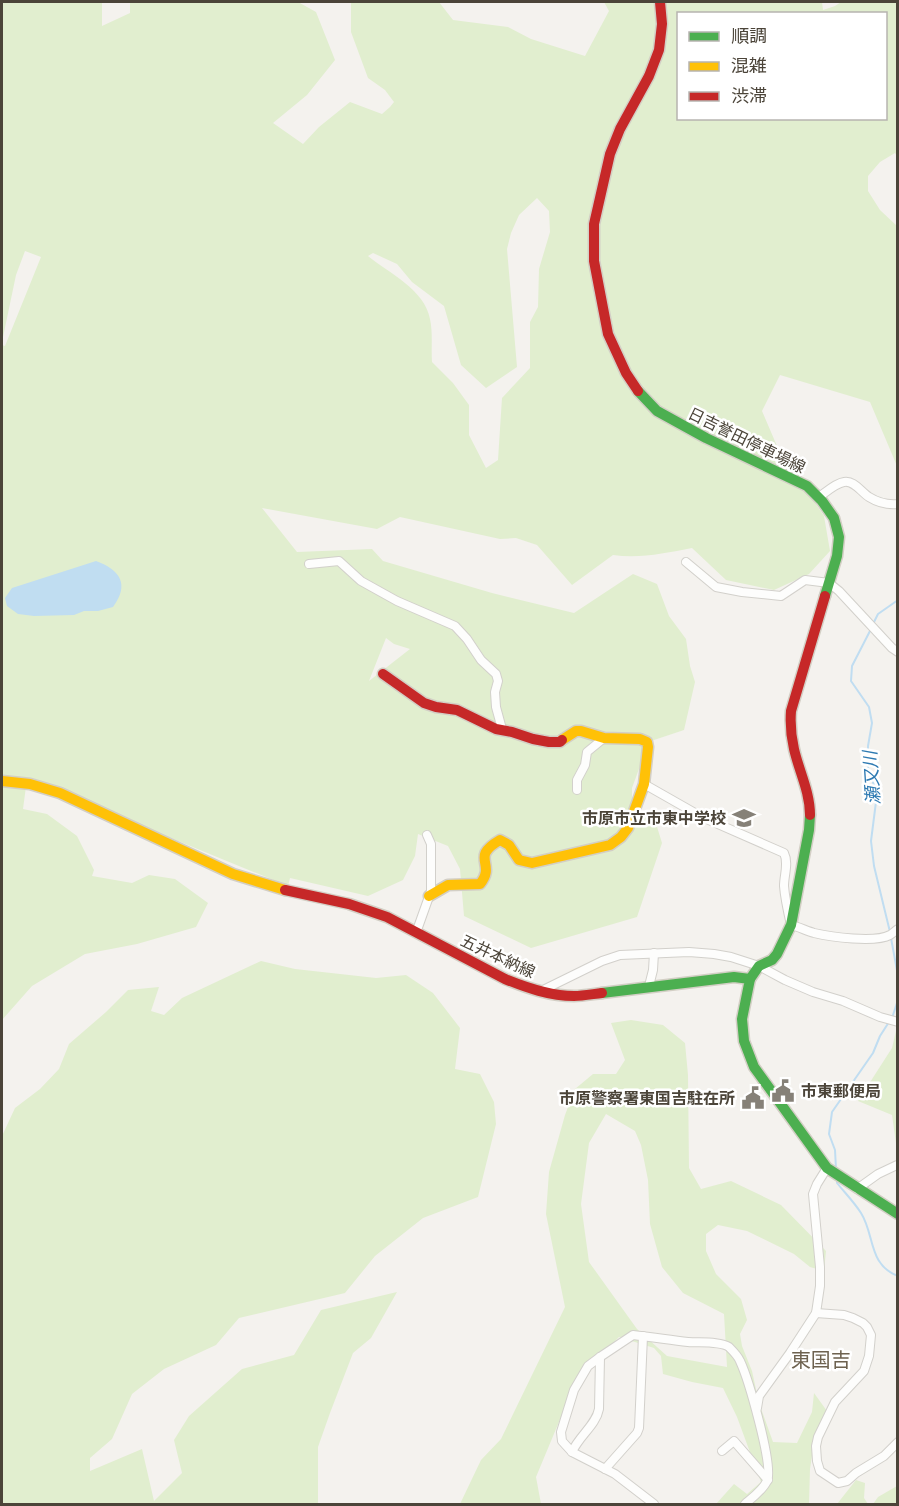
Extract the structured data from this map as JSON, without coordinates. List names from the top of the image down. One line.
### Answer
{"streets":{"main road":["日吉誉田停車場線","五井本納線"]},"crossings":[["日吉誉田停車場線","五井本納線"]],"districts":["東国吉"],"water":["瀬又川"],"places":{"school or university":["市原市立市東中学校"],"public building":["市東郵便局","市原警察署東国吉駐在所"]},"legend":["順調","混雑","渋滞"]}
